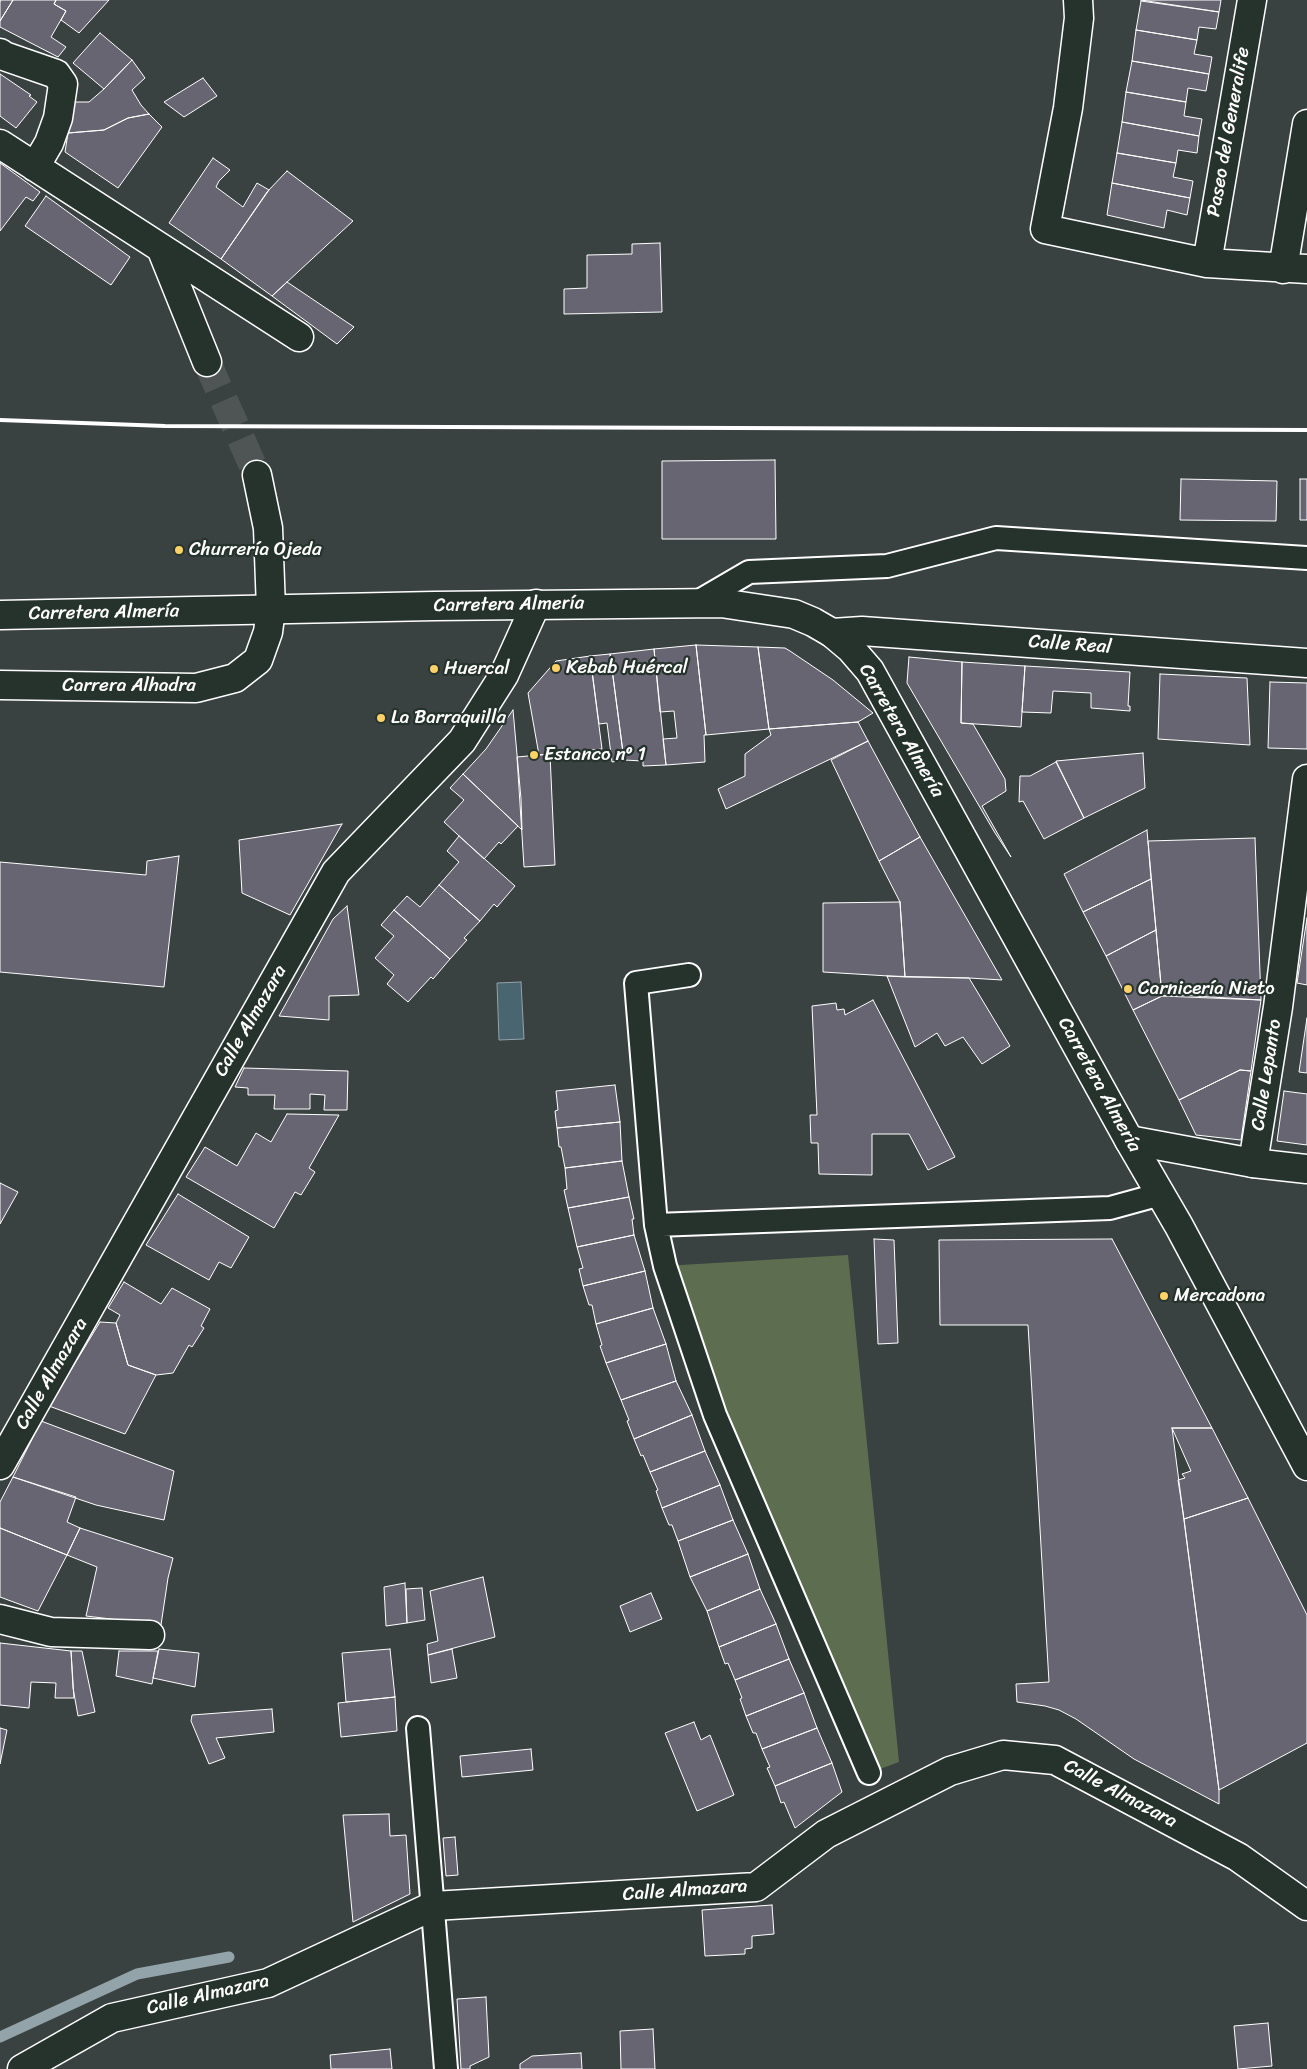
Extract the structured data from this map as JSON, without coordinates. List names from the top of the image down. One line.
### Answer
{"streets":{"street":["Paseo del Generalife","Carretera Almería","Calle Real","Carrera Alhadra","Calle Almazara","Calle Lepanto"]},"crossings":[["Carretera Almería","Calle Real"],["Carretera Almería","Carrera Alhadra"],["Carretera Almería","Calle Almazara"]],"places":["Churrería Ojeda","Kebab Huércal","Huercal","La Barraquilla","Estanco nº 1","Carnicería Nieto","Mercadona"]}
